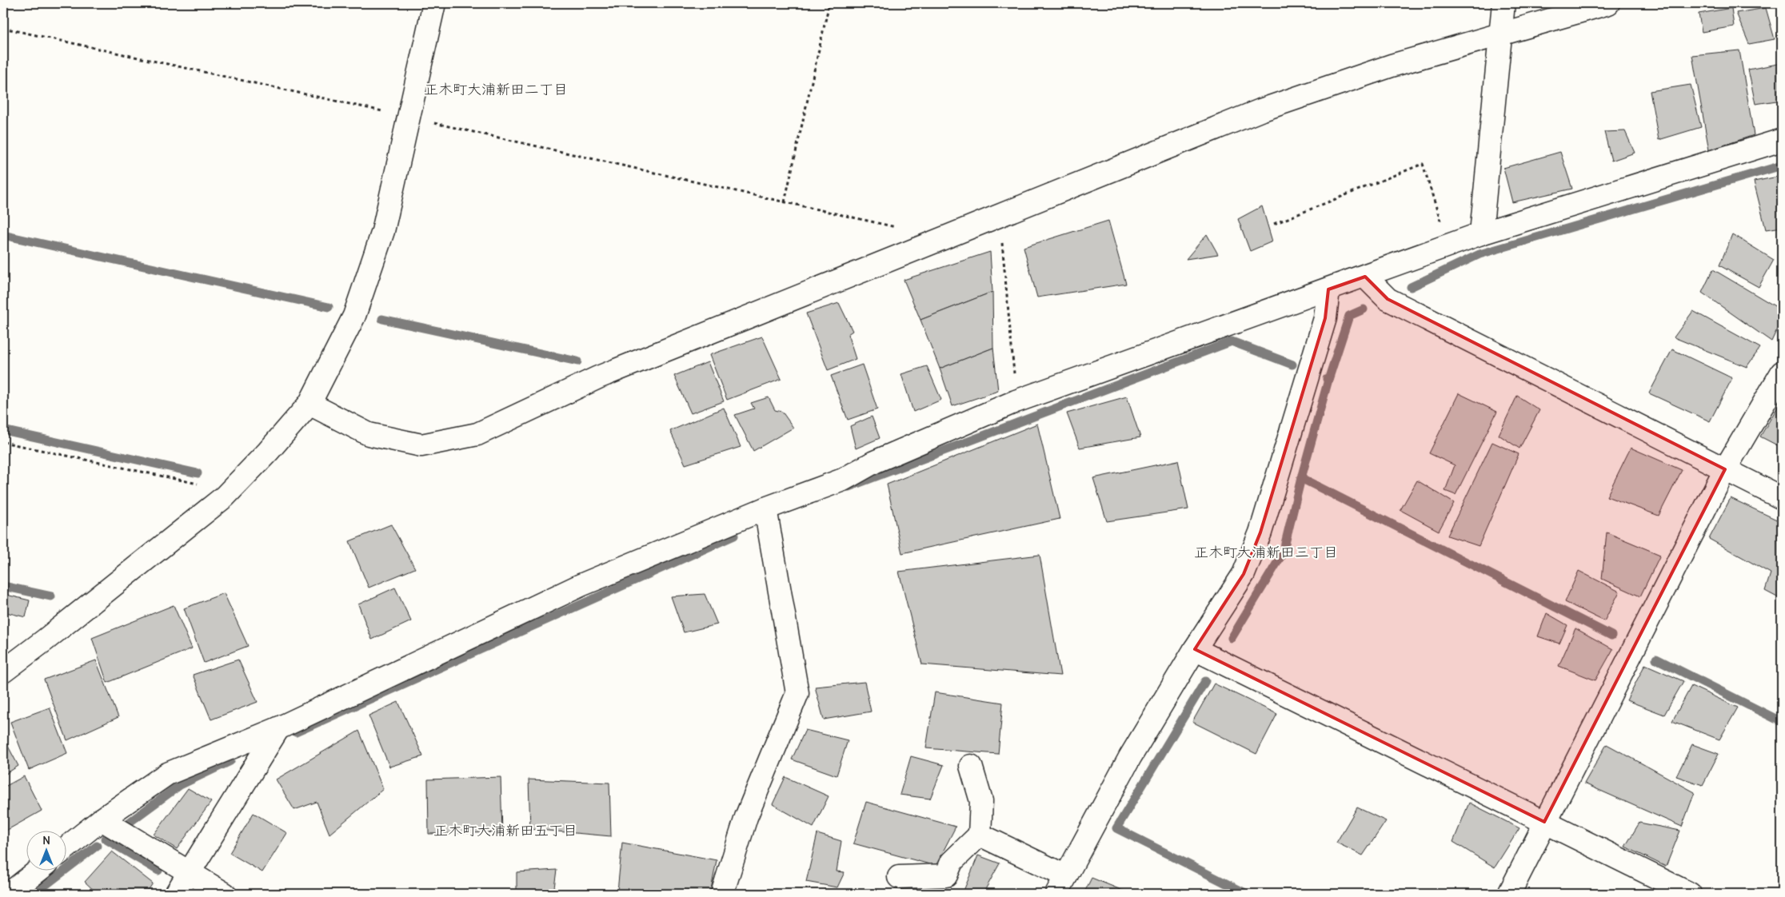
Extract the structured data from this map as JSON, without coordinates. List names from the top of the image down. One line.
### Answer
{"districts":["正木町大浦新田二丁目","正木町大浦新田三丁目","正木町大浦新田五丁目"],"north":"top"}
